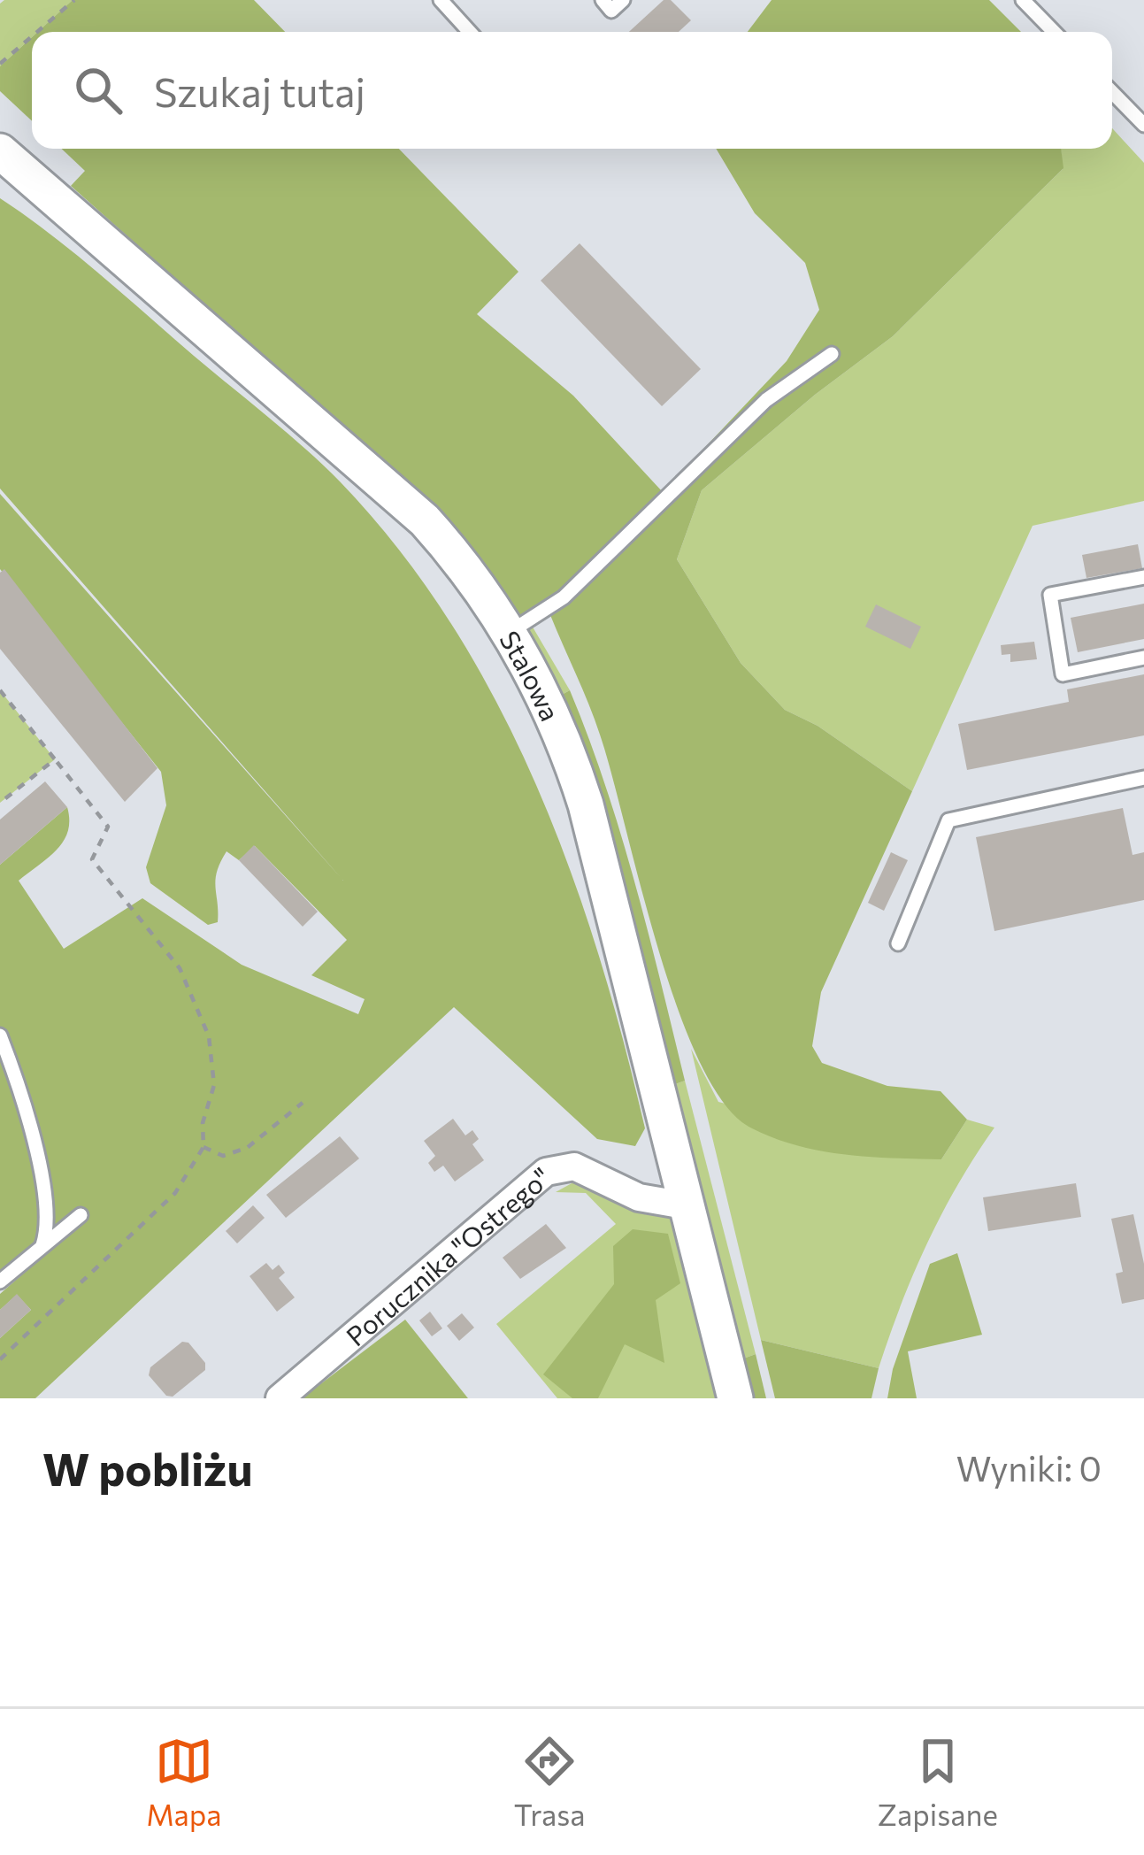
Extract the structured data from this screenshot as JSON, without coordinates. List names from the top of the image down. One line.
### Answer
{"streets":{"street":["Stalowa","Porucznika \"Ostrego\""]},"crossings":[["Stalowa","Porucznika \"Ostrego\""]],"page":{"search":"Szukaj tutaj","heading":["W pobliżu","Wyniki: 0"],"nav":["Mapa","Trasa","Zapisane"]}}
